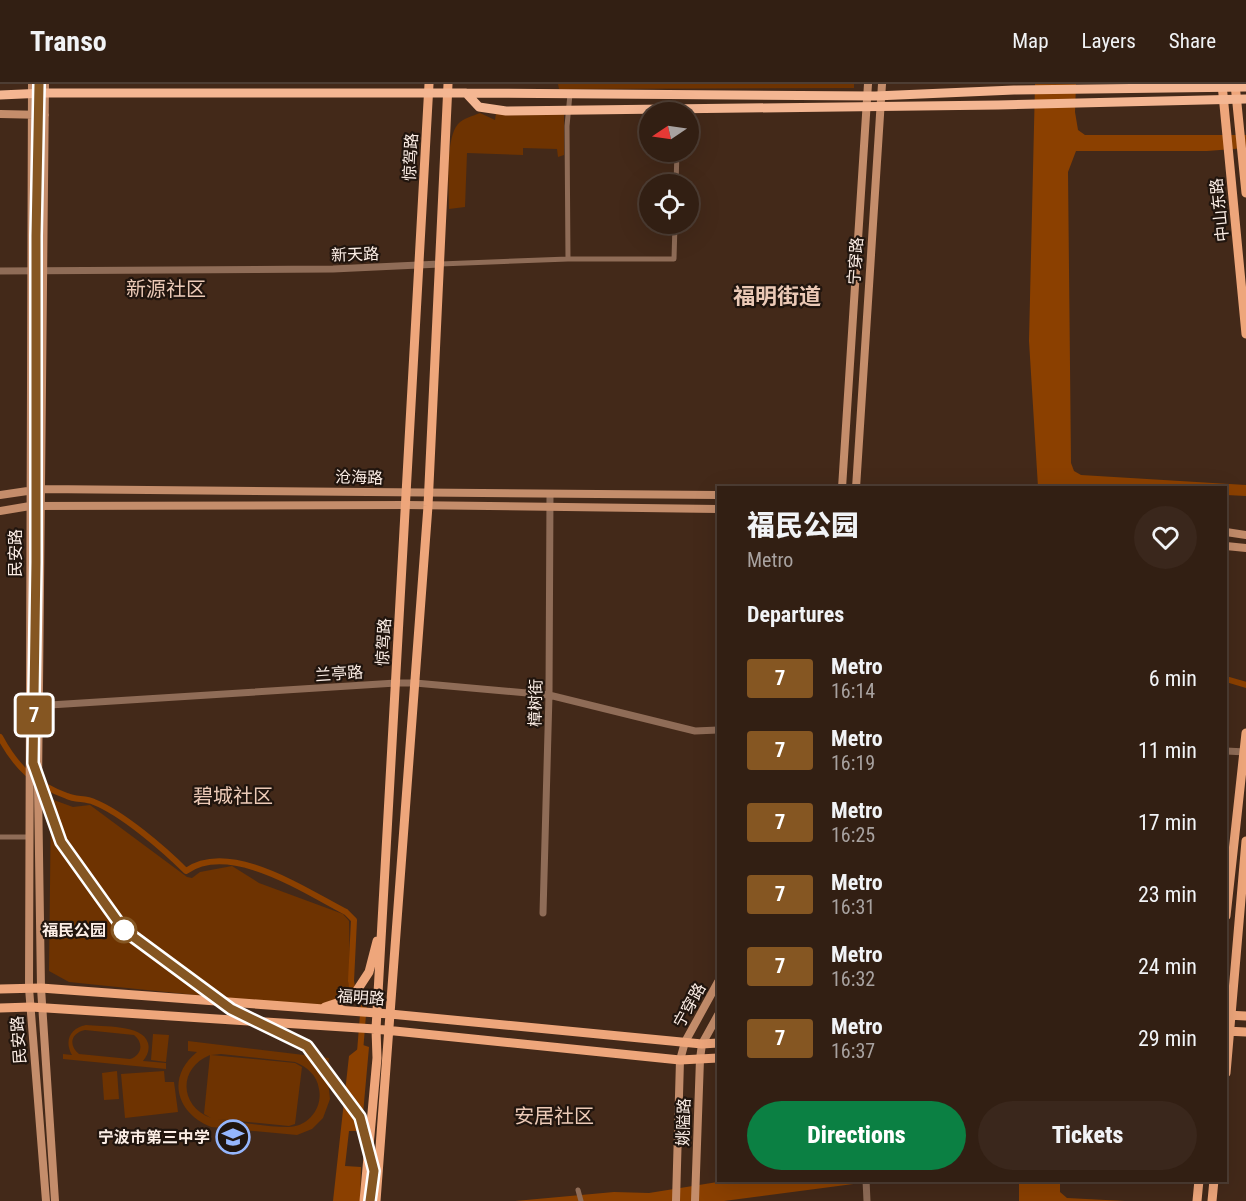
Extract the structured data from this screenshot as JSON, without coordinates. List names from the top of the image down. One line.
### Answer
{"streets":{"main road":["惊驾路","中山东路","宁穿路","沧海路","民安路","福明路","姚隘路"],"street":["新天路","兰亭路","樟树街"]},"crossings":[["惊驾路","新天路"],["惊驾路","沧海路"],["惊驾路","兰亭路"],["惊驾路","福明路"],["新天路","民安路"],["宁穿路","福明路"],["宁穿路","姚隘路"],["沧海路","民安路"],["沧海路","樟树街"],["民安路","兰亭路"],["民安路","福明路"],["兰亭路","樟树街"],["福明路","姚隘路"]],"districts":["新源社区","福明街道","碧城社区","安居社区"],"places":{"other":["福民公园"],"school or university":["宁波市第三中学"]},"lines":["metro line 7"],"north":"left","page":{"header":"Transo","nav":["Map","Layers","Share"],"on_map":"7","heading":[["福民公园","Metro"],"Departures"],"list":[{"mark":"7","name":"Metro","note":"16:14","value":"6 min"},{"mark":"7","name":"Metro","note":"16:19","value":"11 min"},{"mark":"7","name":"Metro","note":"16:25","value":"17 min"},{"mark":"7","name":"Metro","note":"16:31","value":"23 min"},{"mark":"7","name":"Metro","note":"16:32","value":"24 min"},{"mark":"7","name":"Metro","note":"16:37","value":"29 min"}],"buttons":["Directions","Tickets"]}}
